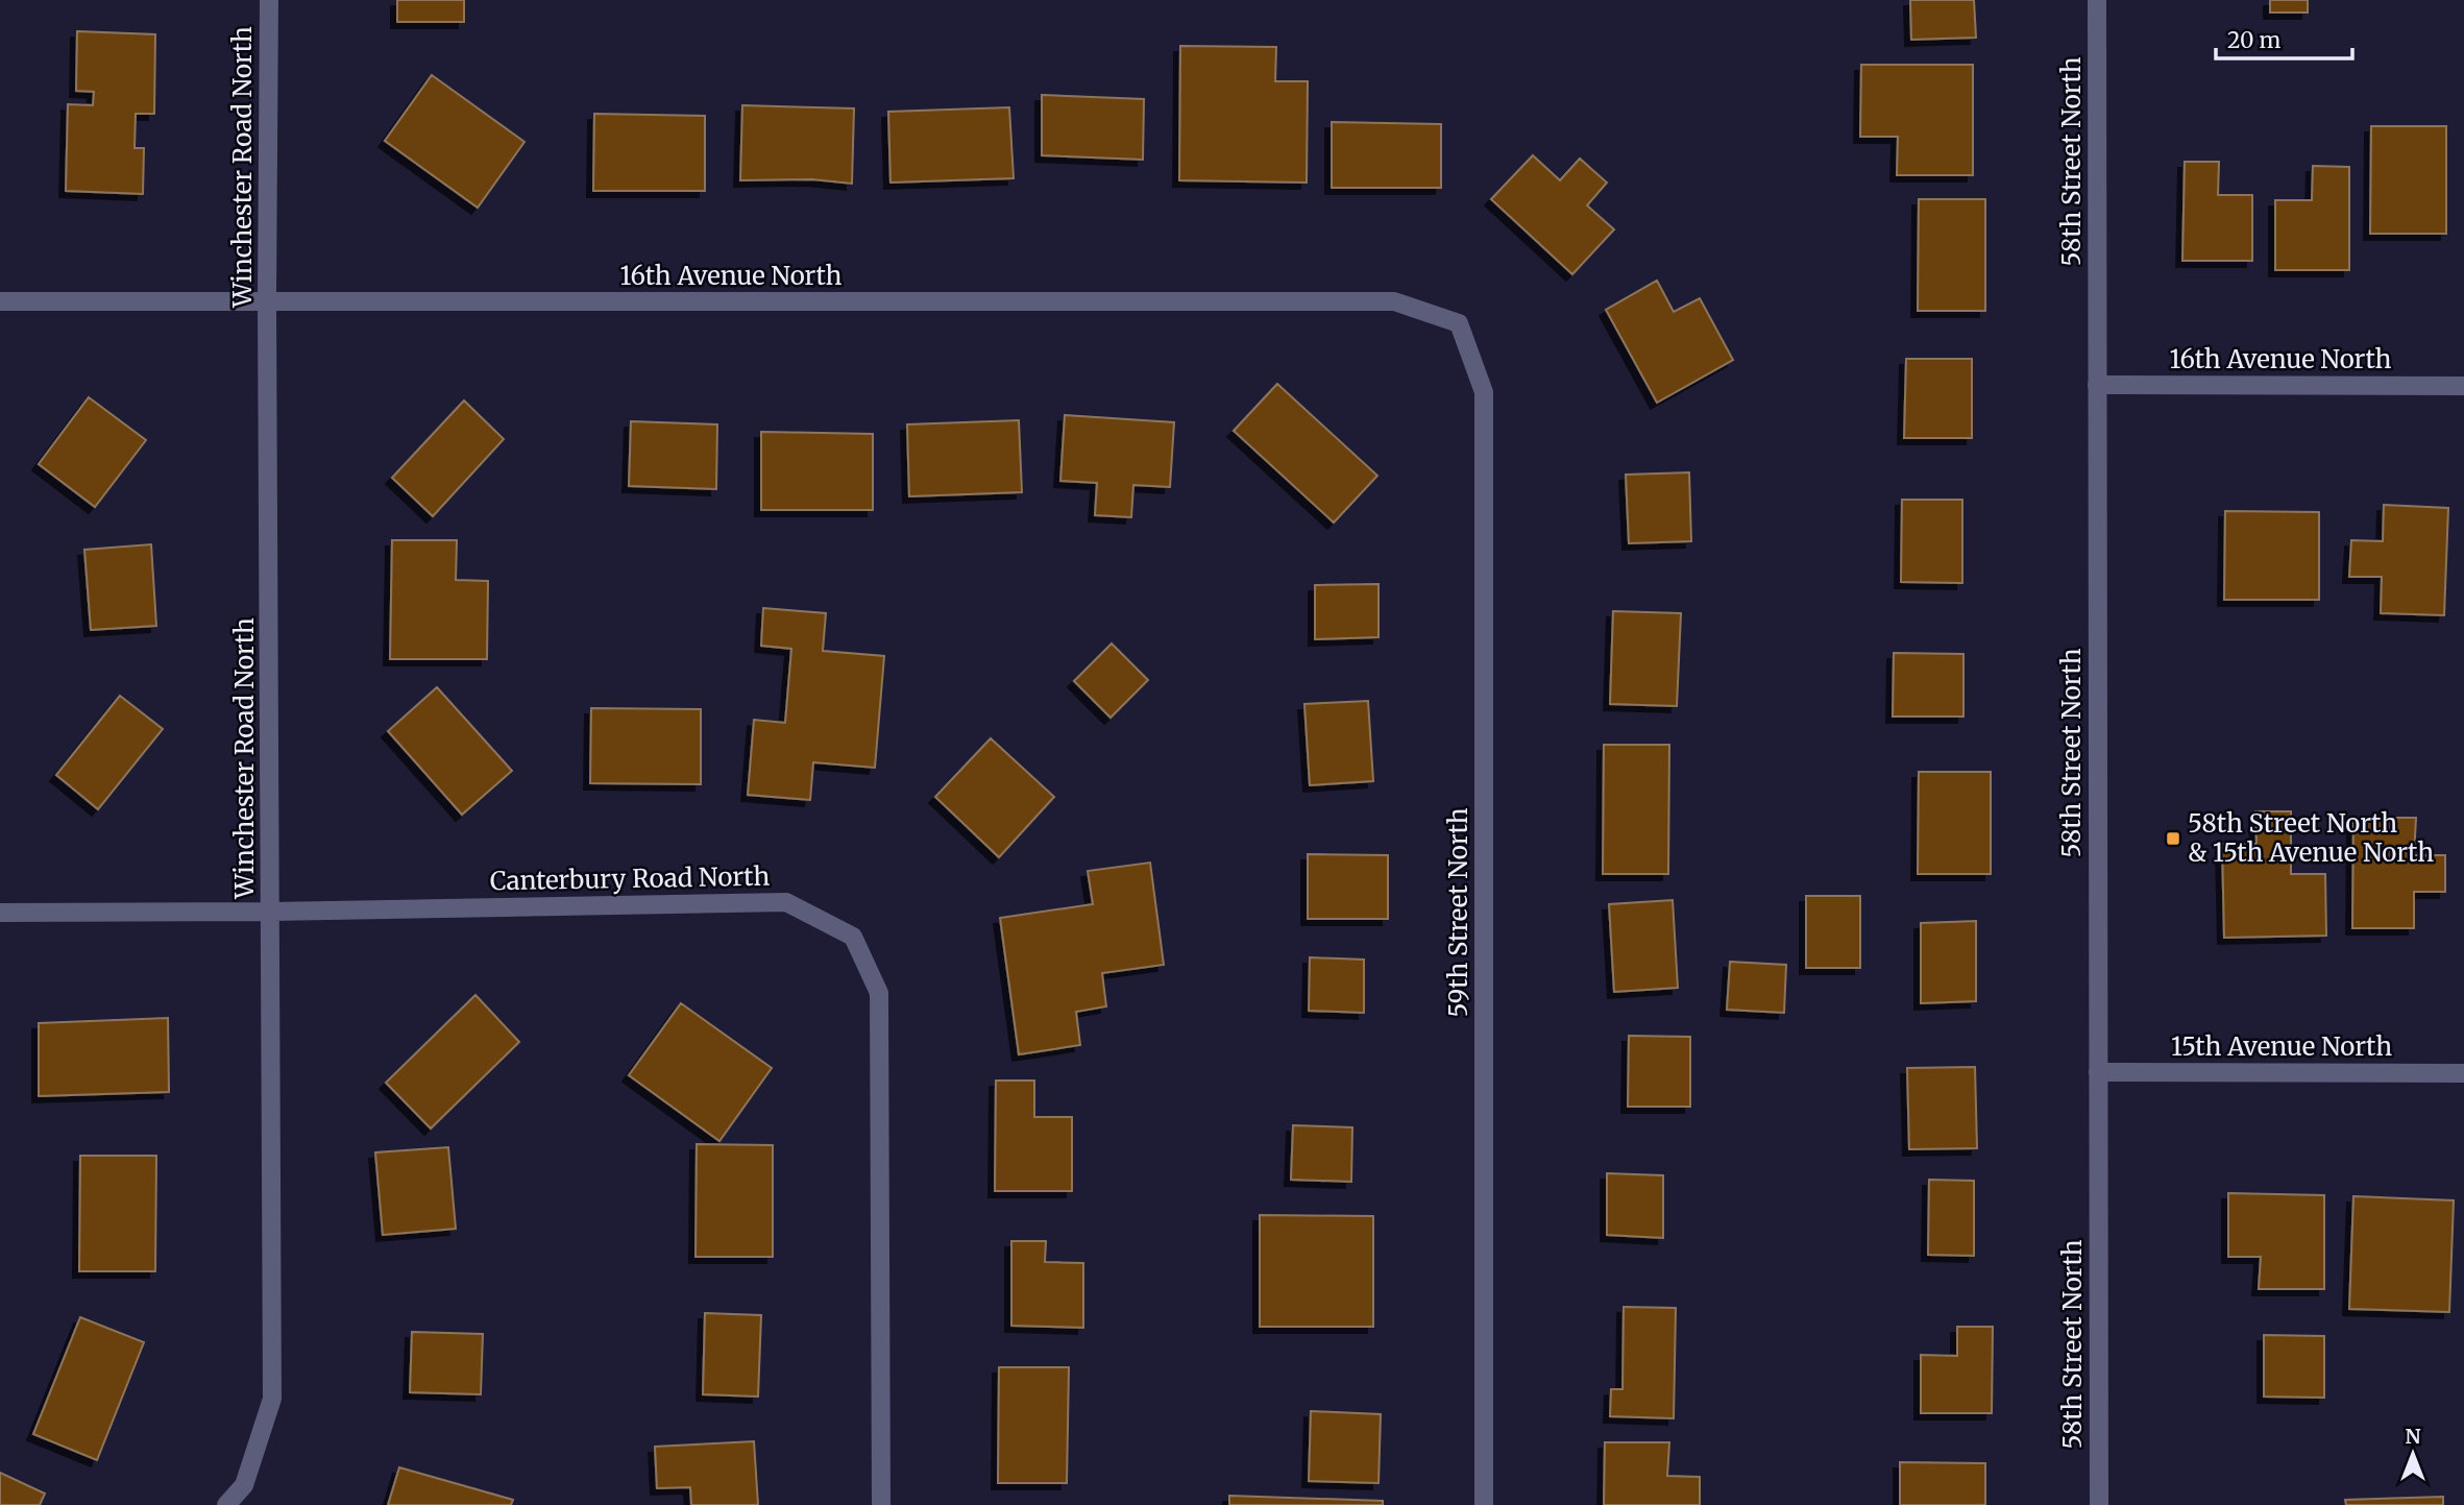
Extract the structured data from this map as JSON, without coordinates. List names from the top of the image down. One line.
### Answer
{"streets":{"street":["58th Street North","Winchester Road North","16th Avenue North","Canterbury Road North","59th Street North","15th Avenue North"]},"crossings":[["58th Street North","16th Avenue North"],["58th Street North","15th Avenue North"],["Winchester Road North","16th Avenue North"],["Winchester Road North","Canterbury Road North"],["16th Avenue North","59th Street North"]],"places":{"transit":["58th Street North & 15th Avenue North"]},"scale_bar":"20 m","north":"top"}
